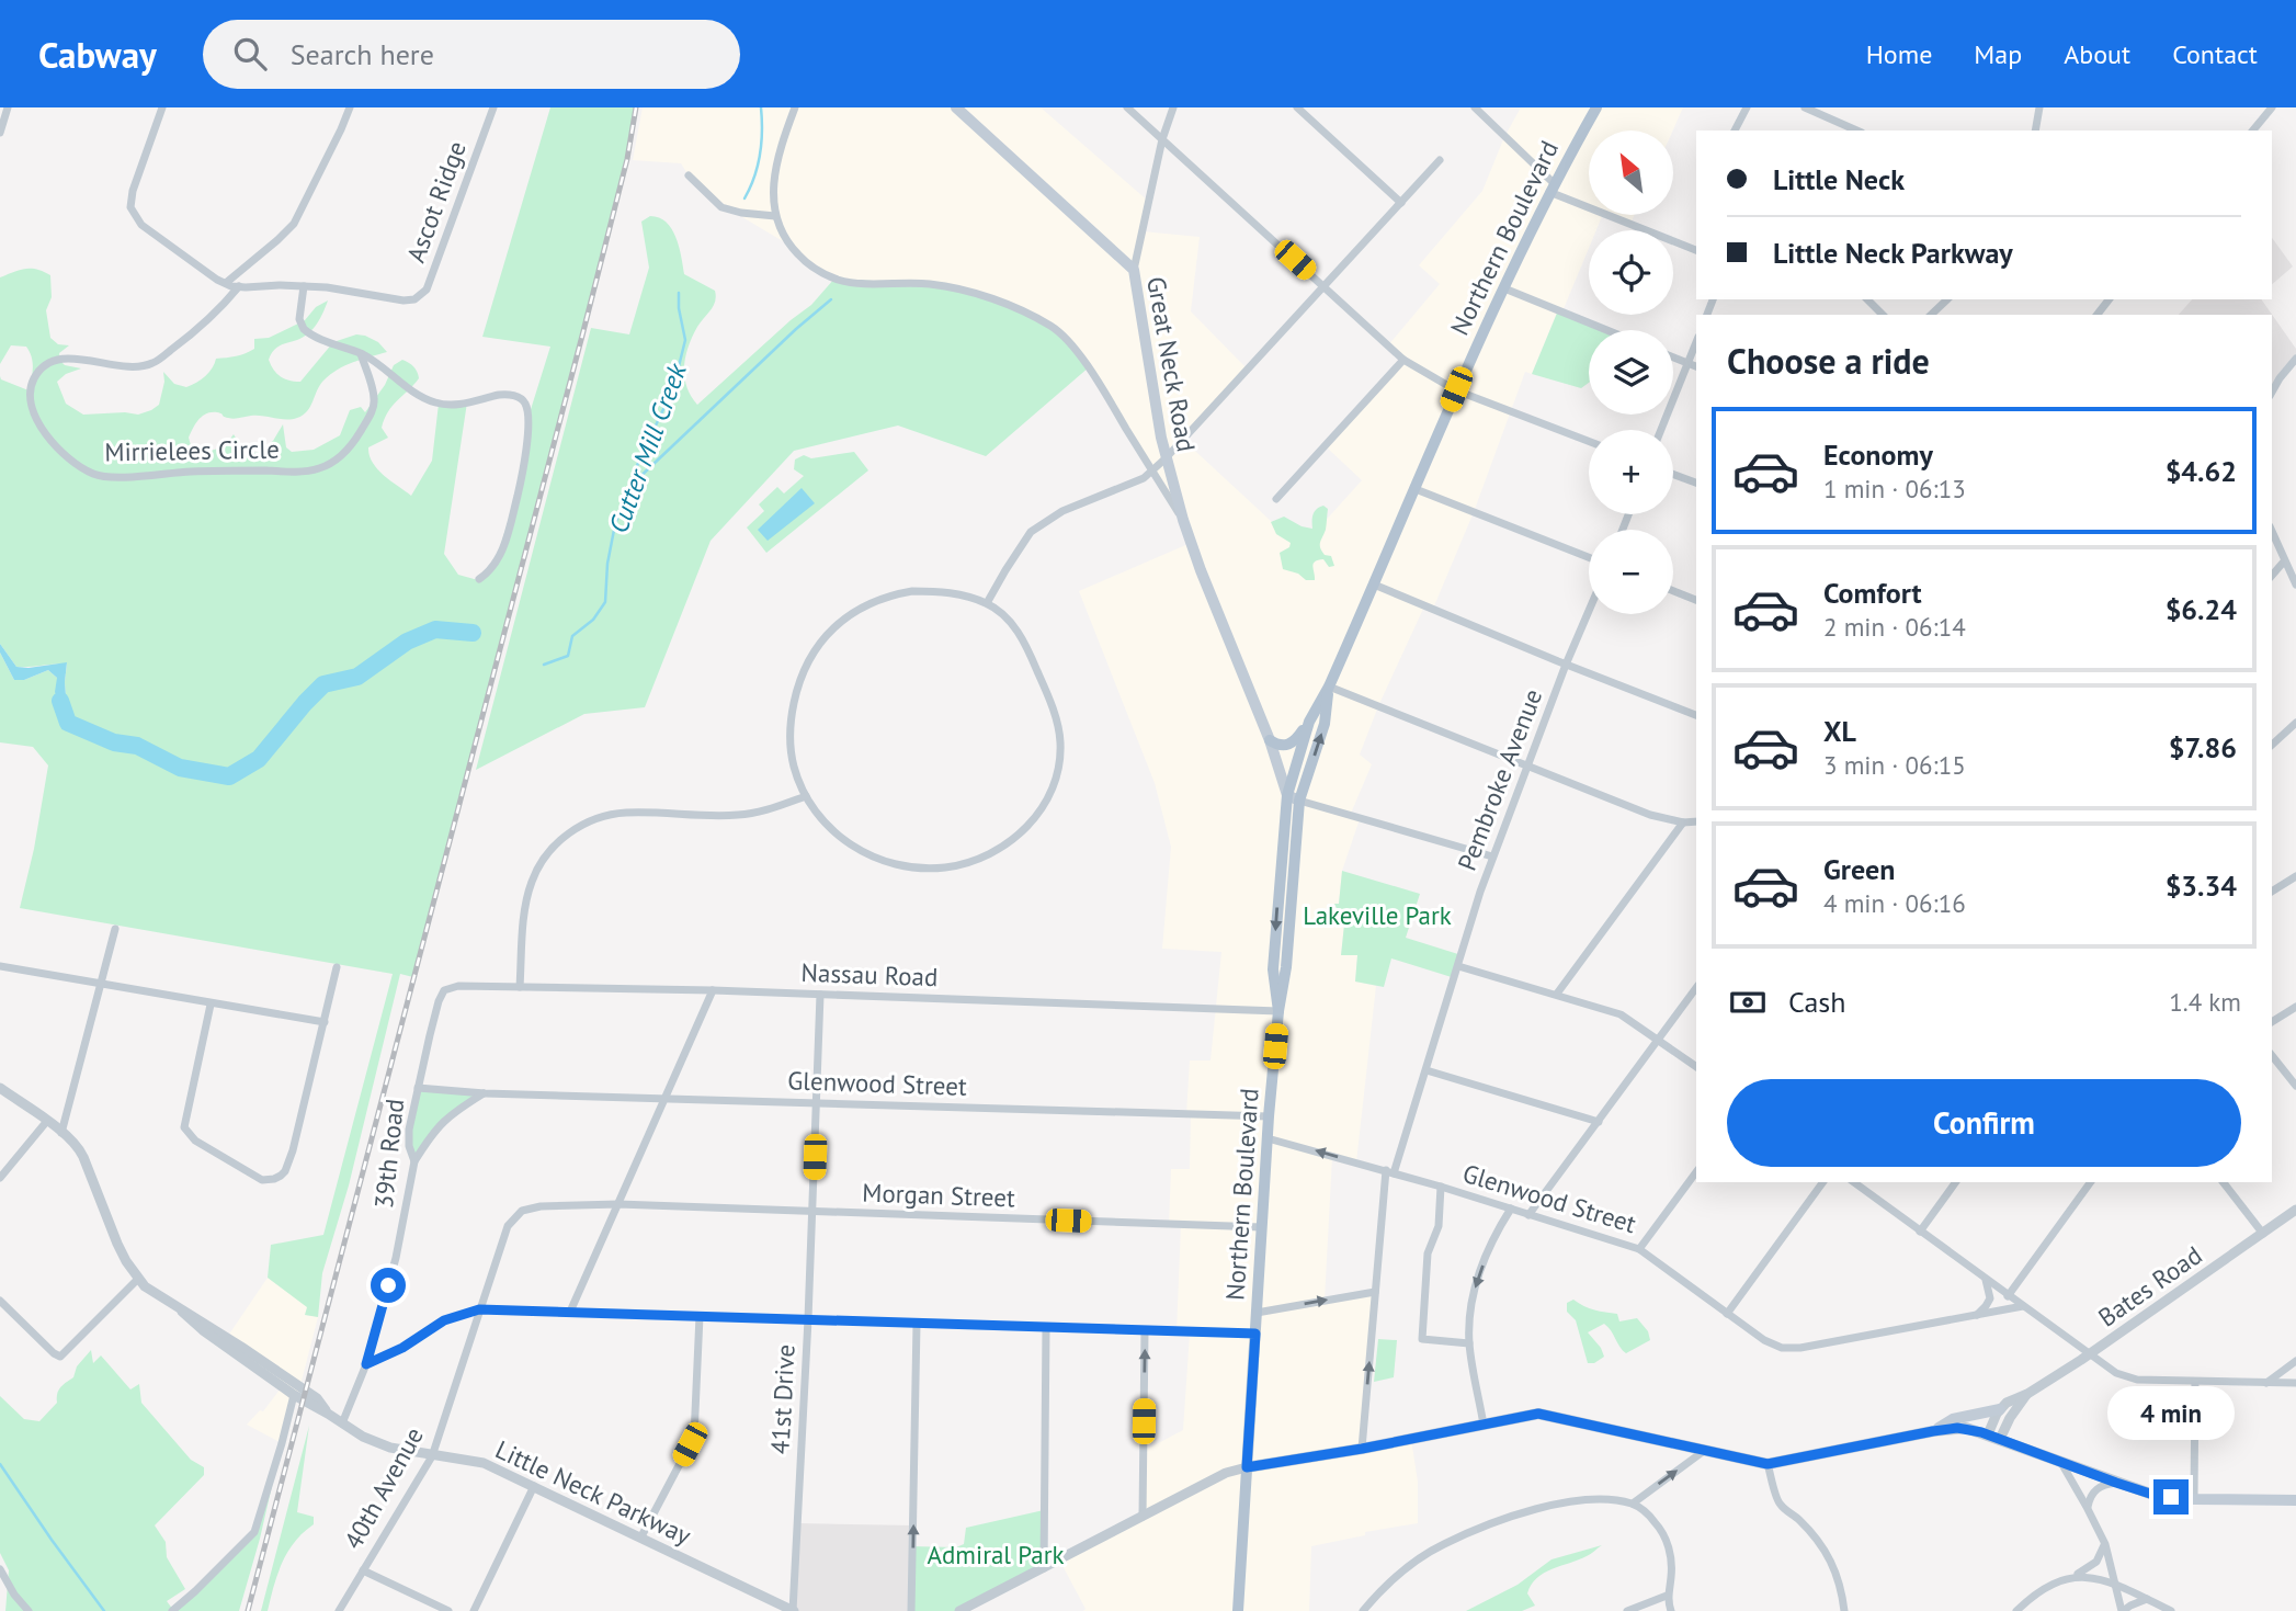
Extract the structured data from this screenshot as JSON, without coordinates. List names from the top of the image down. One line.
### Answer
{"streets":{"main road":["Northern Boulevard","Great Neck Road"],"street":["Ascot Ridge","Mirrielees Circle","Pembroke Avenue","Nassau Road","Glenwood Street","39th Road","Morgan Street","Bates Road","41st Drive","40th Avenue","Little Neck Parkway"]},"crossings":[["Ascot Ridge","Mirrielees Circle"],["Northern Boulevard","Great Neck Road"],["Northern Boulevard","Nassau Road"],["Northern Boulevard","Glenwood Street"],["Northern Boulevard","Morgan Street"],["Pembroke Avenue","Glenwood Street"],["Nassau Road","39th Road"],["Nassau Road","41st Drive"],["Glenwood Street","39th Road"],["Glenwood Street","41st Drive"],["39th Road","Little Neck Parkway"],["Morgan Street","41st Drive"],["Morgan Street","40th Avenue"],["41st Drive","Little Neck Parkway"],["40th Avenue","Little Neck Parkway"]],"water":["Cutter Mill Creek"],"parks":["Lakeville Park","Admiral Park"],"north":"top left","page":{"header":"Cabway","search":"Search here","nav":["Home","Map","About","Contact"],"map_buttons":["+","−"],"banner":["Little Neck","Little Neck Parkway"],"heading":"Choose a ride","list":[{"name":"Economy","note":"1 min · 06:13","value":"$4.62"},{"name":"Comfort","note":"2 min · 06:14","value":"$6.24"},{"name":"XL","note":"3 min · 06:15","value":"$7.86"},{"name":"Green","note":"4 min · 06:16","value":"$3.34"}],"pay":["Cash","1.4 km"],"buttons":"Confirm","bubble":"4 min"}}
